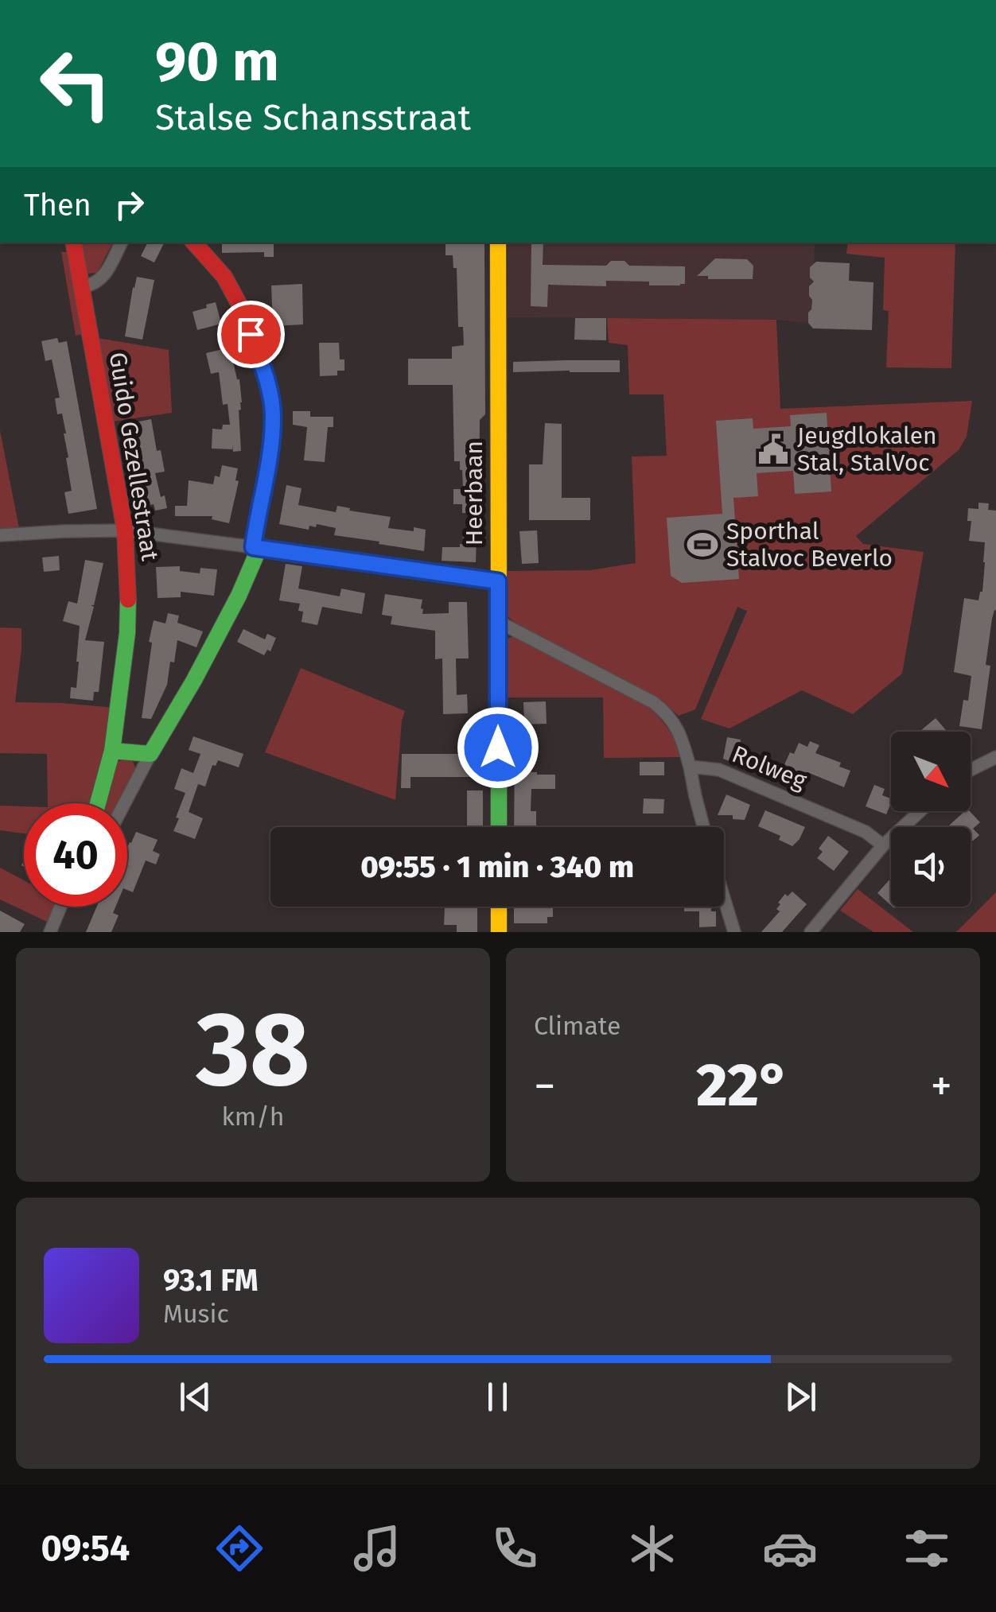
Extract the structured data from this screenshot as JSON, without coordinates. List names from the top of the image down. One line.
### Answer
{"streets":{"street":["Guido Gezellestraat","Heerbaan","Rolweg"]},"places":{"public building":["Jeugdlokalen Stal, StalVoc"],"sports":["Sporthal Stalvoc Beverlo"]},"north":"bottom right","page":{"turn":["90 m","Stalse Schansstraat"],"then":"Then","limit":"40","trip":"09:55 · 1 min · 340 m","tile":[["38","km/h"],"Climate"],"heat":["−","22°","+"],"song":["93.1 FM","Music"],"tabs":"09:54"}}
